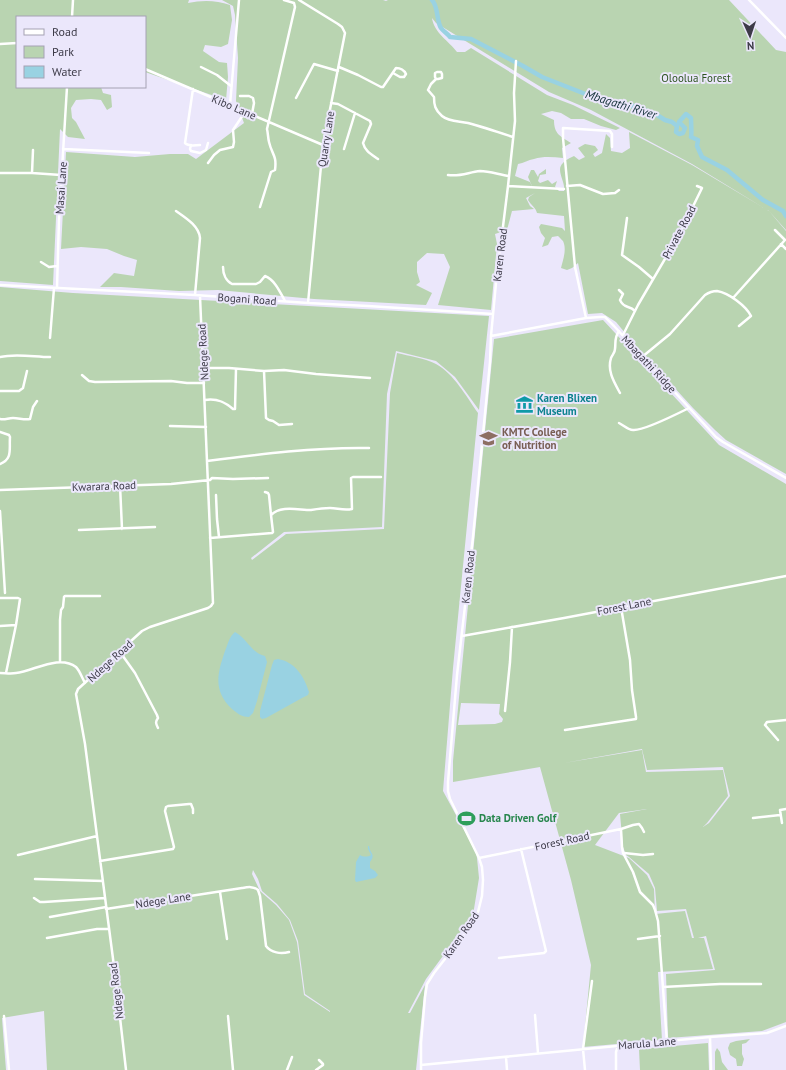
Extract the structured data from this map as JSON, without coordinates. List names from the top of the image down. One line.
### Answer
{"streets":{"street":["Kibo Lane","Quarry Lane","Masai Lane","Private Road","Karen Road","Bogani Road","Ndege Road","Mbagathi Ridge","Kwarara Road","Forest Lane","Forest Road","Ndege Lane","Marula Lane"]},"crossings":[["Kibo Lane","Quarry Lane"],["Quarry Lane","Bogani Road"],["Masai Lane","Bogani Road"],["Private Road","Mbagathi Ridge"],["Karen Road","Bogani Road"],["Karen Road","Mbagathi Ridge"],["Karen Road","Forest Lane"],["Karen Road","Forest Road"],["Karen Road","Marula Lane"],["Bogani Road","Ndege Road"],["Ndege Road","Kwarara Road"],["Ndege Road","Ndege Lane"]],"water":["Mbagathi River"],"parks":["Oloolua Forest"],"places":{"museum":["Karen Blixen Museum"],"school or university":["KMTC College of Nutrition"],"sports":["Data Driven Golf"]},"legend":["Road","Park","Water"],"north":"bottom"}
